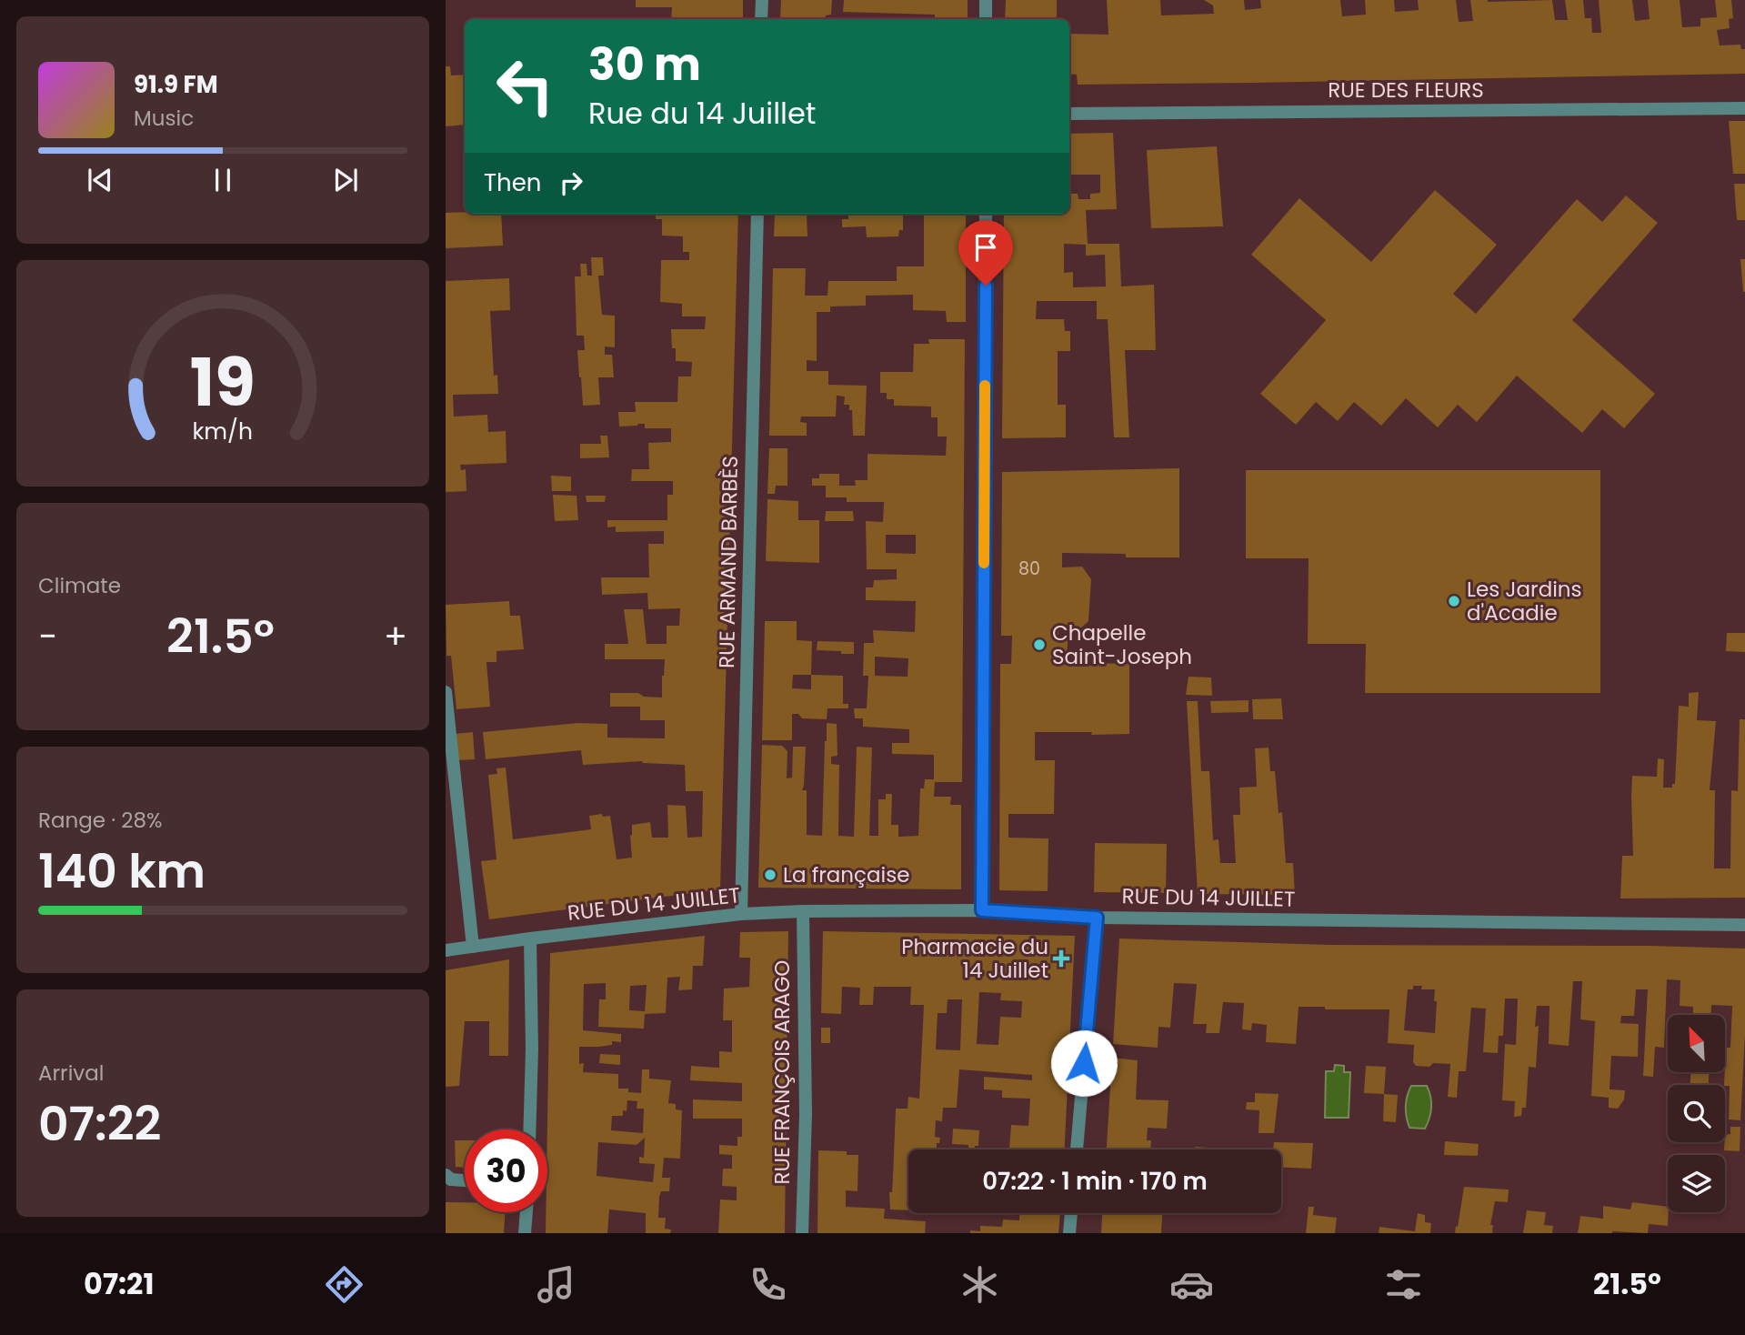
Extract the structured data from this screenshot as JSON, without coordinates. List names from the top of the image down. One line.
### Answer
{"streets":{"street":["RUE DES FLEURS","RUE ARMAND BARBÈS","RUE DU 14 JUILLET","RUE FRANÇOIS ARAGO"]},"crossings":[["RUE ARMAND BARBÈS","RUE DU 14 JUILLET"],["RUE DU 14 JUILLET","RUE FRANÇOIS ARAGO"]],"places":{"other":["Les Jardins d'Acadie","Chapelle Saint-Joseph","La française"],"health":["Pharmacie du 14 Juillet"]},"house_numbers":["80"],"north":"top left","page":{"turn":["30 m","Rue du 14 Juillet"],"song":["91.9 FM","Music"],"then":"Then","tile":["Climate",["Range · 28%","140 km"],["Arrival","07:22"]],"heat":["−","21.5°","+"],"limit":"30","trip":"07:22 · 1 min · 170 m","tabs":["07:21","21.5°"],"gauge":["19","km/h"]}}
